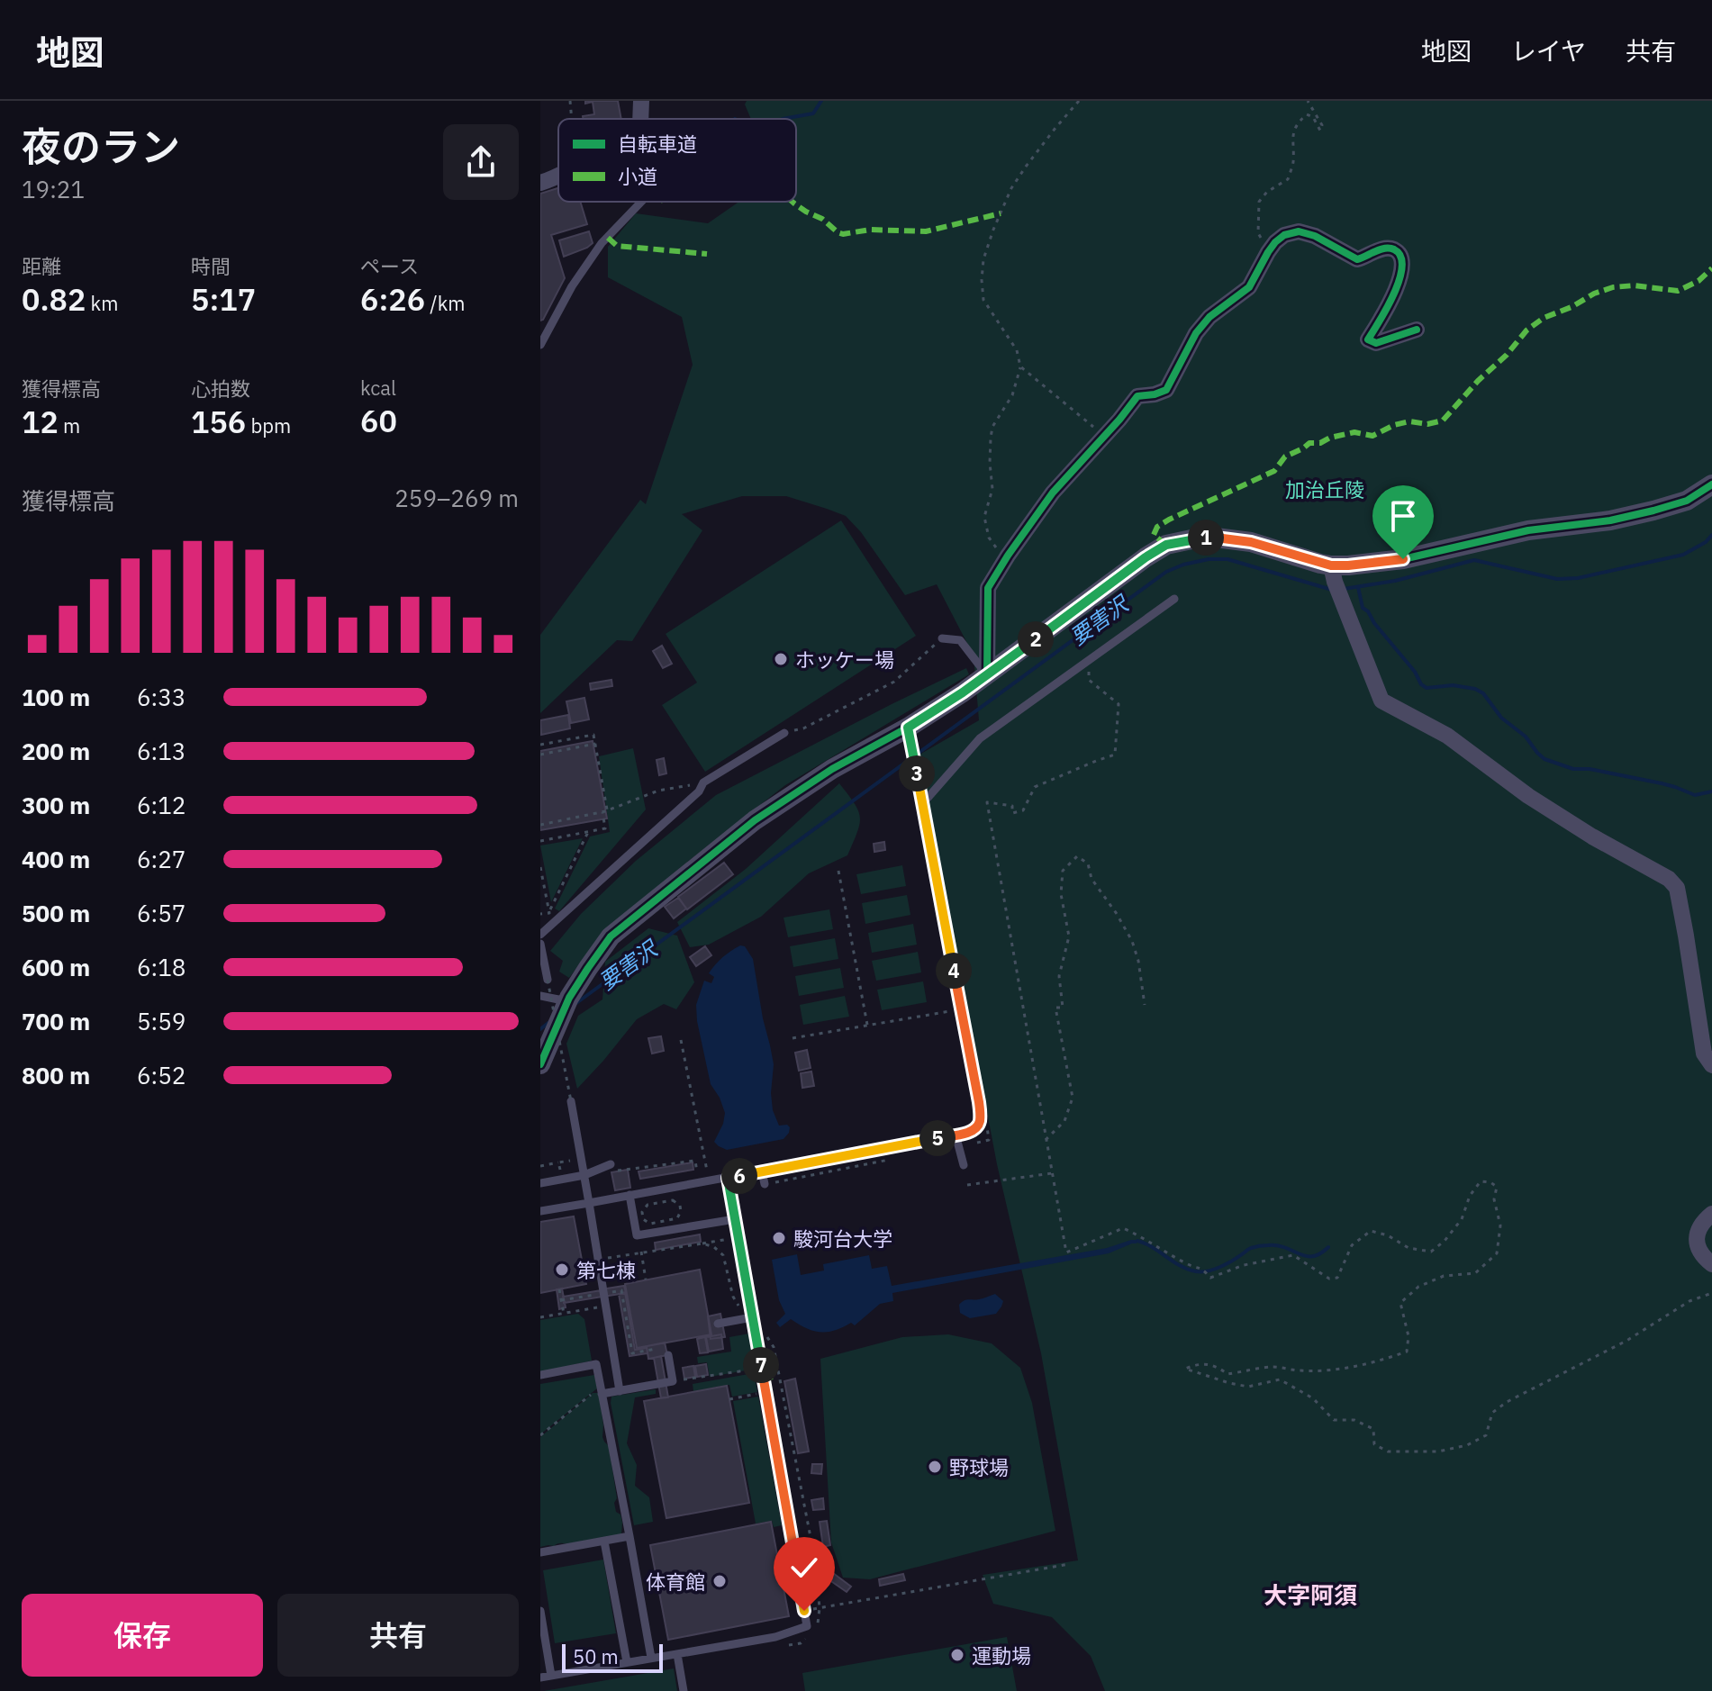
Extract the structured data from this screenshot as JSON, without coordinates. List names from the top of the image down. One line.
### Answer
{"districts":["大字阿須"],"water":["要害沢"],"parks":["加治丘陵"],"places":["ホッケー場","駿河台大学","第七棟","野球場","体育館","運動場"],"legend":["自転車道","小道"],"scale_bar":"50 m","page":{"header":"地図","nav":["地図","レイヤ","共有"],"heading":["夜のラン","19:21"],"stats":[["距離","0.82 km"],["時間","5:17"],["ペース","6:26 /km"],["獲得標高","12 m"],["心拍数","156 bpm"],["kcal","60"]],"chart":["獲得標高","259–269 m"],"pins":["1","2","3","4","5","6","7"],"list":[{"name":"100 m","note":"6:33"},{"name":"200 m","note":"6:13"},{"name":"300 m","note":"6:12"},{"name":"400 m","note":"6:27"},{"name":"500 m","note":"6:57"},{"name":"600 m","note":"6:18"},{"name":"700 m","note":"5:59"},{"name":"800 m","note":"6:52"}],"buttons":["保存","共有"],"scale":"50 m"}}
